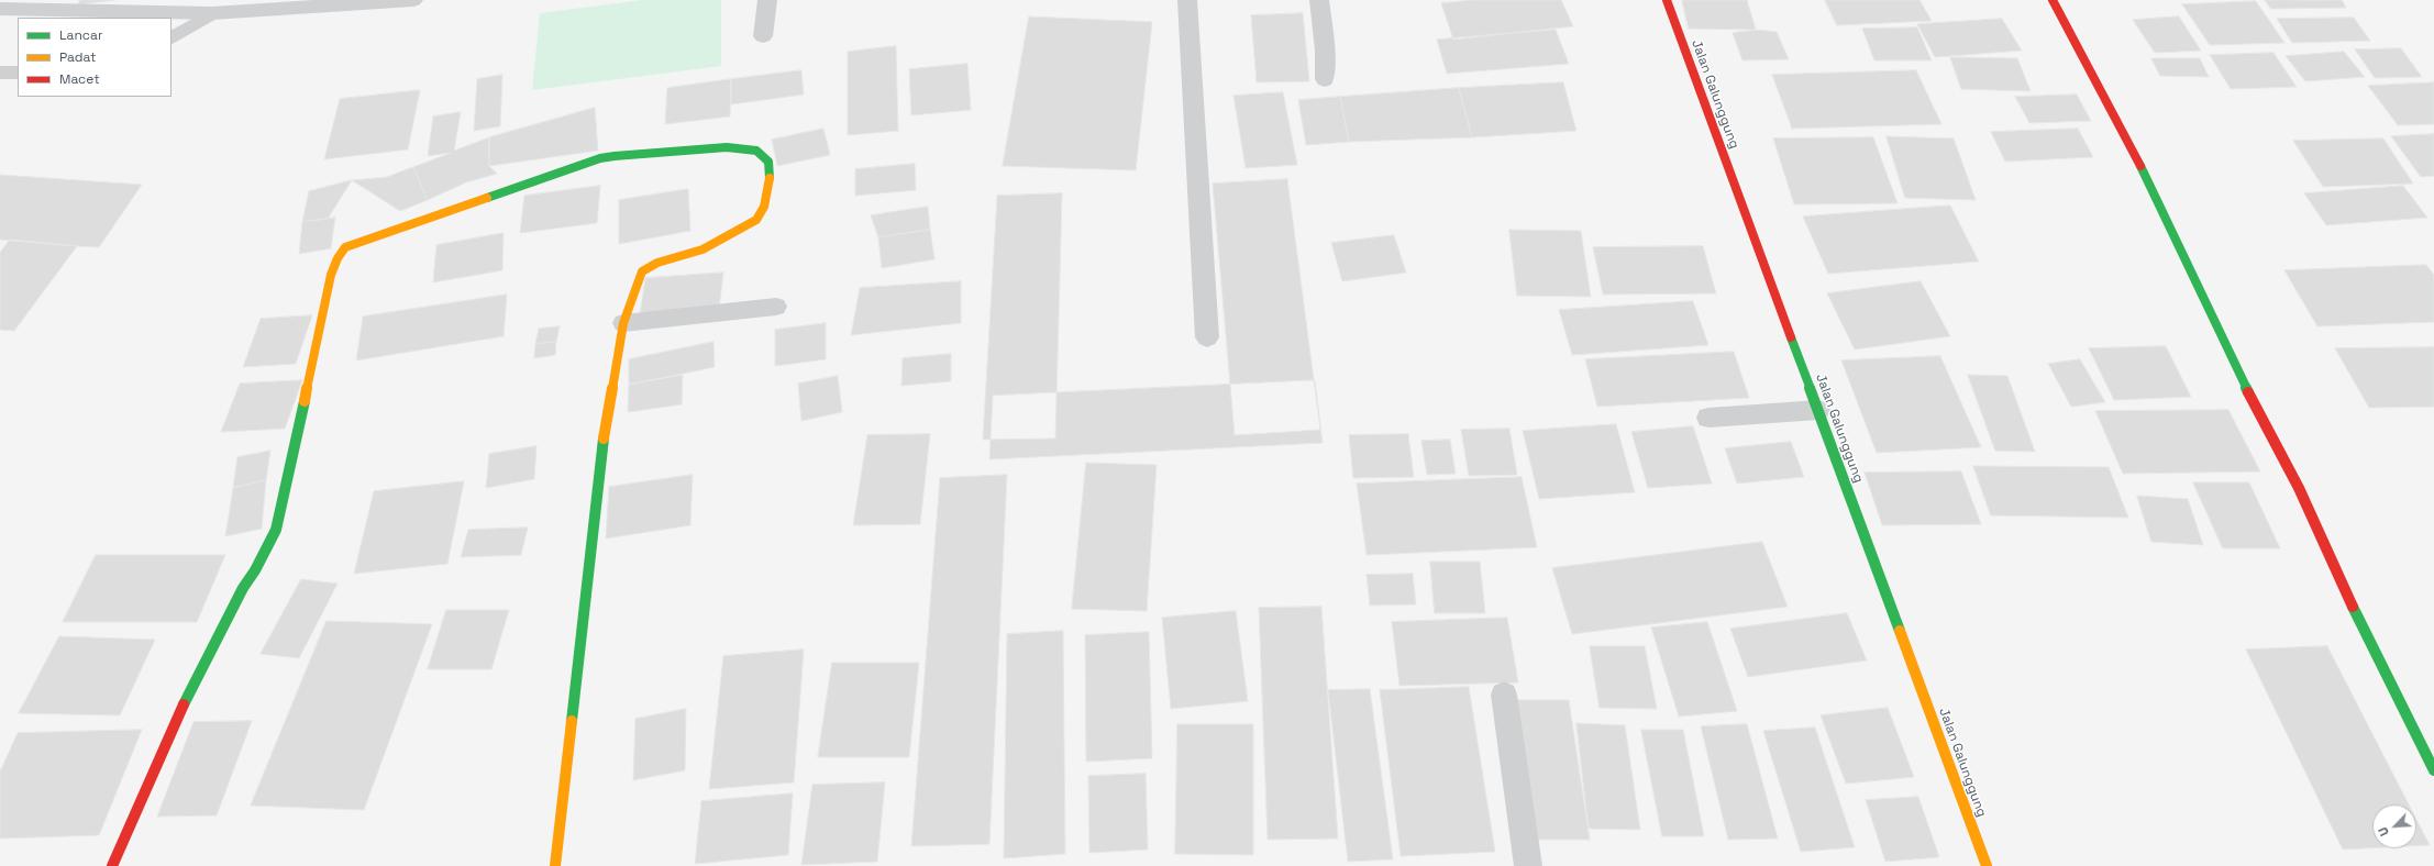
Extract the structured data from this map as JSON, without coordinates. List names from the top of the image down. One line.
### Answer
{"streets":{"street":["Jalan Galunggung"]},"legend":["Lancar","Padat","Macet"],"north":"bottom left"}
